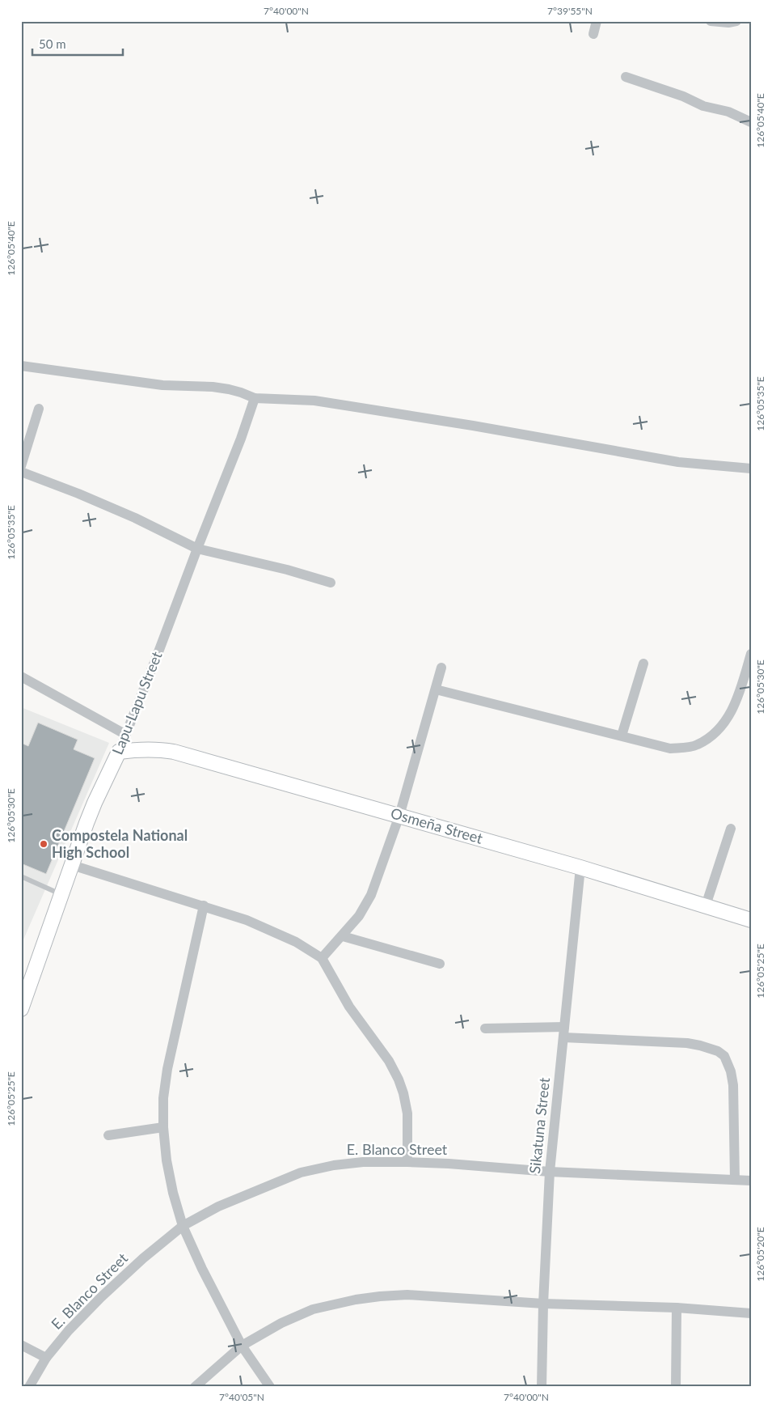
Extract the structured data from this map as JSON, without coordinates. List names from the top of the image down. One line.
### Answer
{"streets":{"street":["Lapu-Lapu Street","Osmeña Street","Sikatuna Street","E. Blanco Street"]},"crossings":[["Lapu-Lapu Street","Osmeña Street"],["Osmeña Street","Sikatuna Street"],["Sikatuna Street","E. Blanco Street"]],"places":["Compostela National High School"],"scale_bar":"50 m","coordinates":["7°40'00\"N","7°39'55\"N","126°05'40\"E","126°05'35\"E","126°05'30\"E","126°05'25\"E","126°05'20\"E","7°40'05\"N"]}
